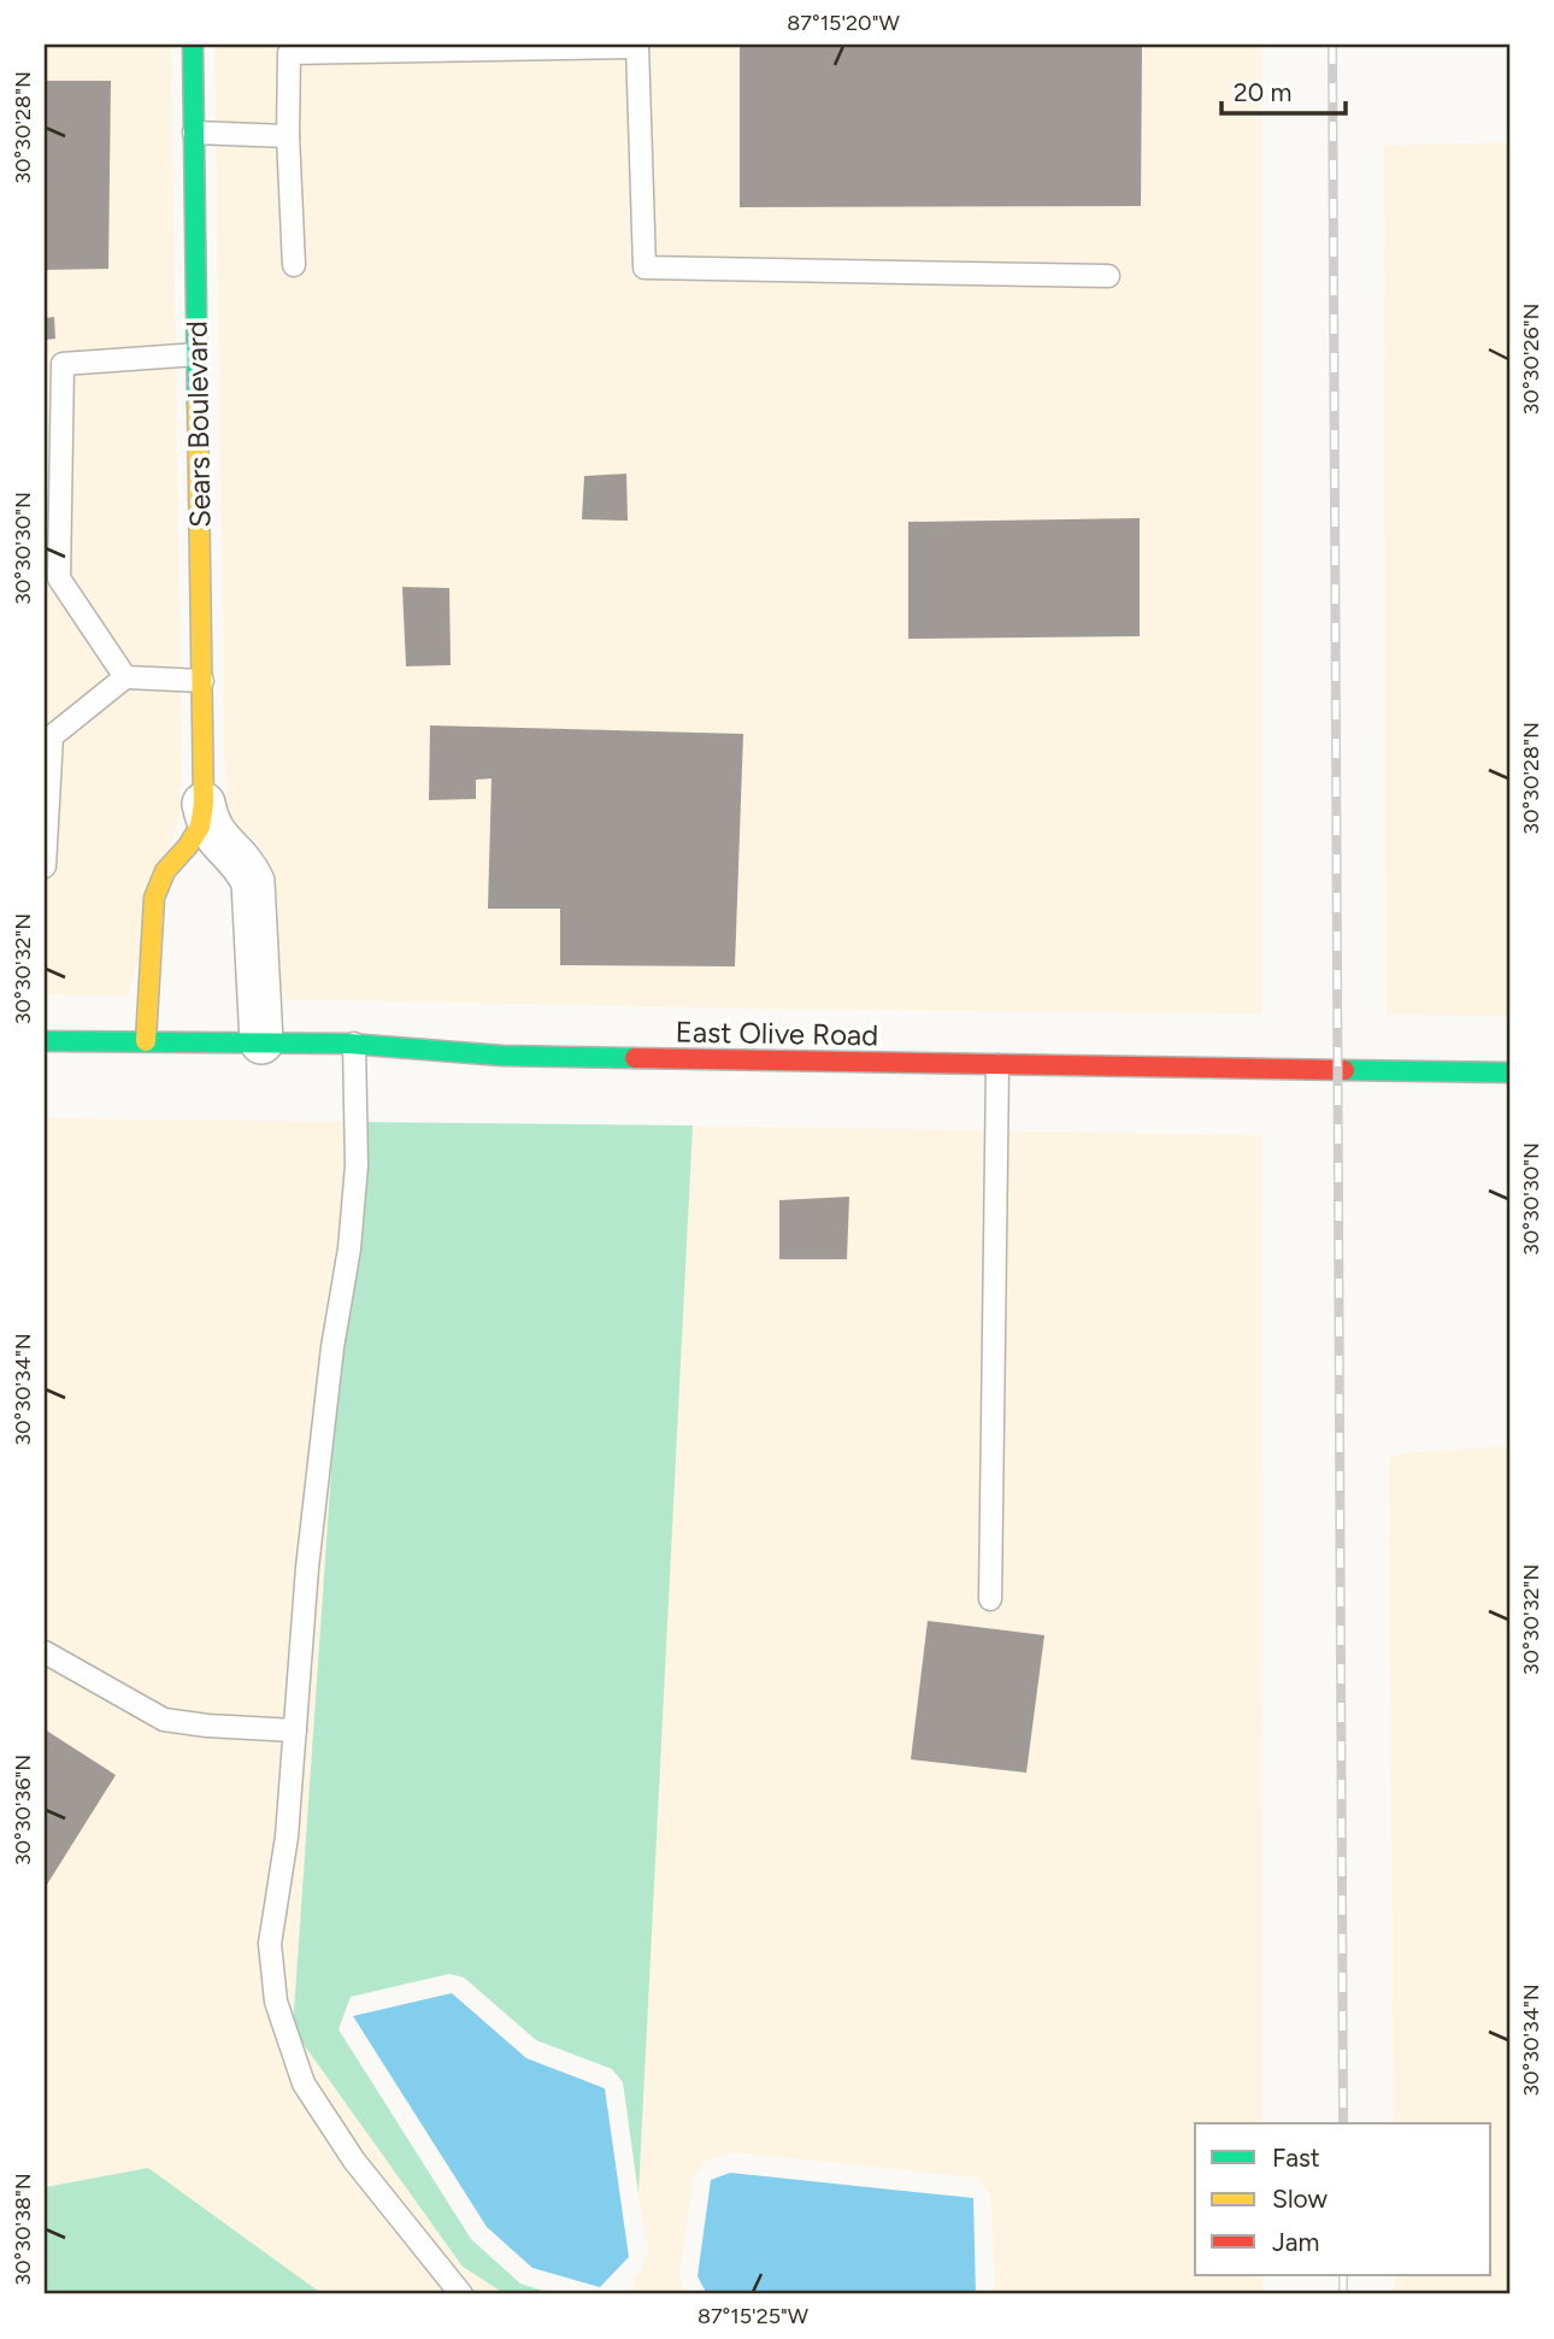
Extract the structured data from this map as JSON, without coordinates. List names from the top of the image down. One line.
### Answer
{"streets":{"street":["Sears Boulevard","East Olive Road"]},"crossings":[["Sears Boulevard","East Olive Road"]],"legend":["Fast","Slow","Jam"],"scale_bar":"20 m","coordinates":["87°15'20\"W","30°30'28\"N","30°30'26\"N","30°30'30\"N","30°30'32\"N","30°30'34\"N","30°30'36\"N","30°30'38\"N","87°15'25\"W"]}
